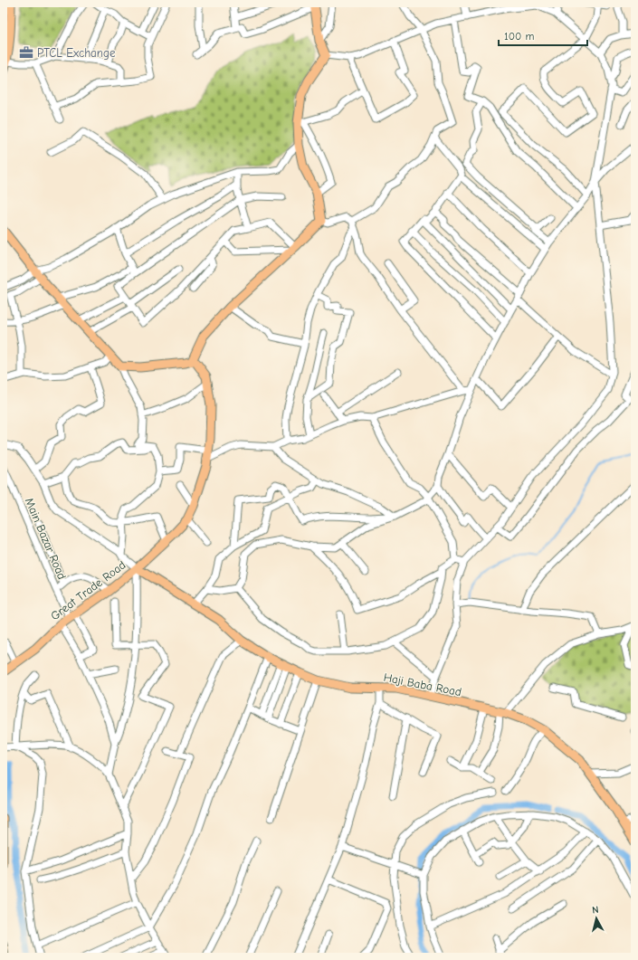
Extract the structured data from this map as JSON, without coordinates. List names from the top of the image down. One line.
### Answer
{"streets":{"main road":["Great Trade Road","Haji Baba Road"],"street":["Main Bazar Road"]},"crossings":[["Main Bazar Road","Great Trade Road"],["Great Trade Road","Haji Baba Road"]],"places":{"office":["PTCL Exchange"]},"scale_bar":"100 m","north":"top"}
